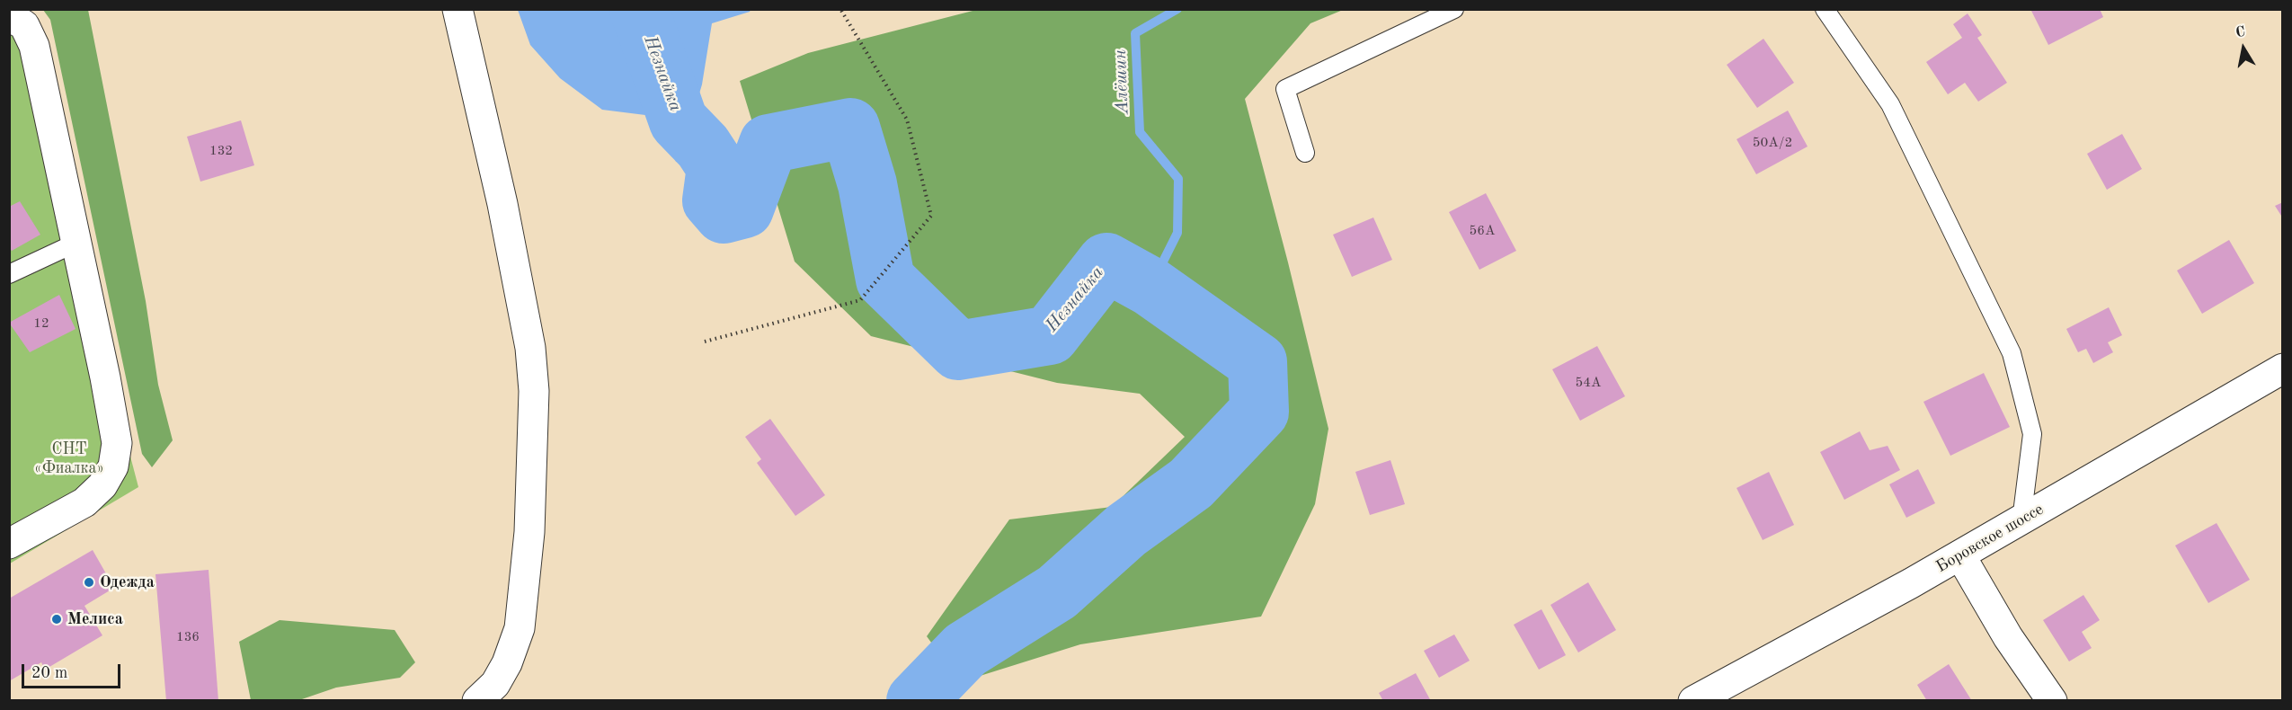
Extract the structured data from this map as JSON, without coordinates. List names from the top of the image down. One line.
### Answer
{"streets":{"street":["Боровское шоссе"]},"water":["Незнайка","Алёшин"],"parks":["СНТ «Фиалка»"],"places":["Одежда","Мелиса"],"house_numbers":["50А/2","132","56А","12","54А","136"],"scale_bar":"20 m","north":"top"}
